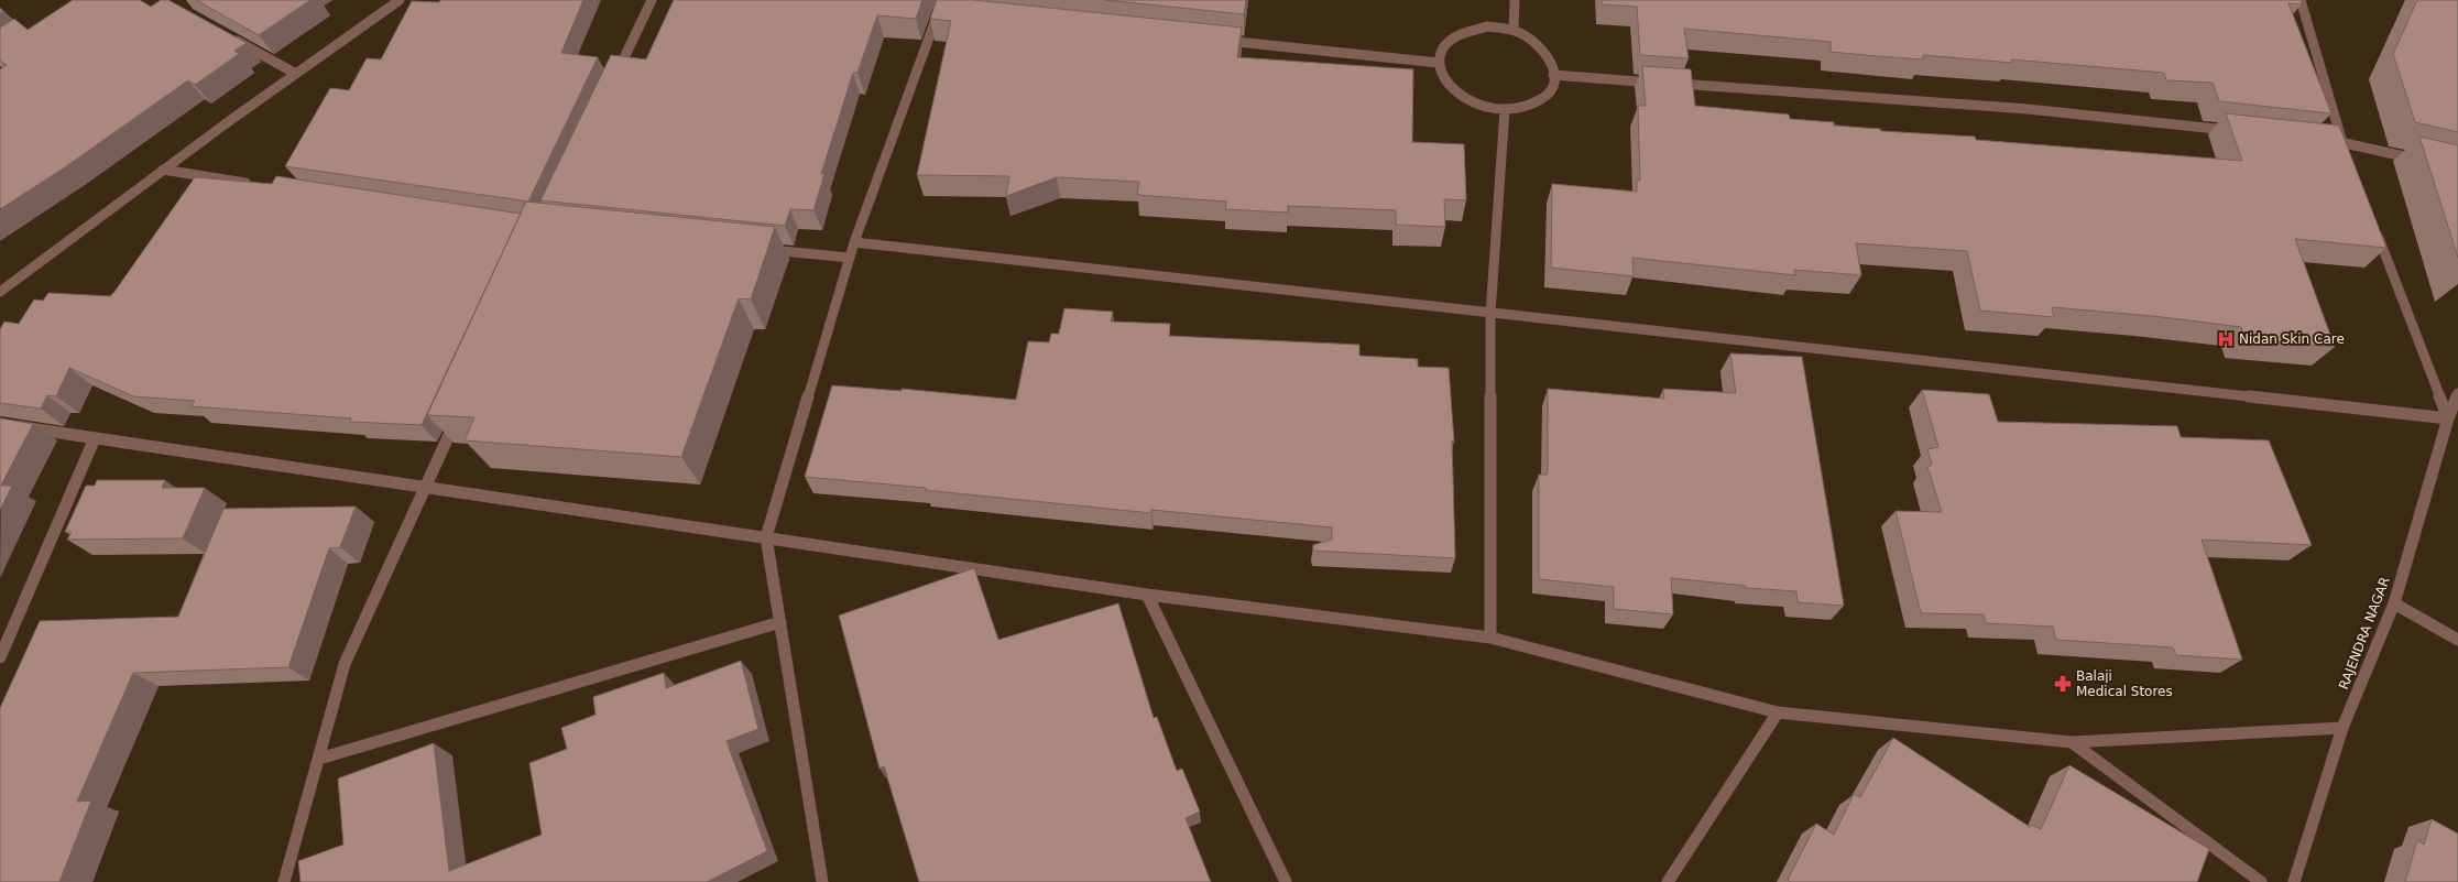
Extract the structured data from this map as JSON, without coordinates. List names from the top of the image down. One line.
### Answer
{"streets":{"street":["RAJENDRA NAGAR"]},"places":{"hospital":["Nidan Skin Care"],"pharmacy":["Balaji Medical Stores"]}}
